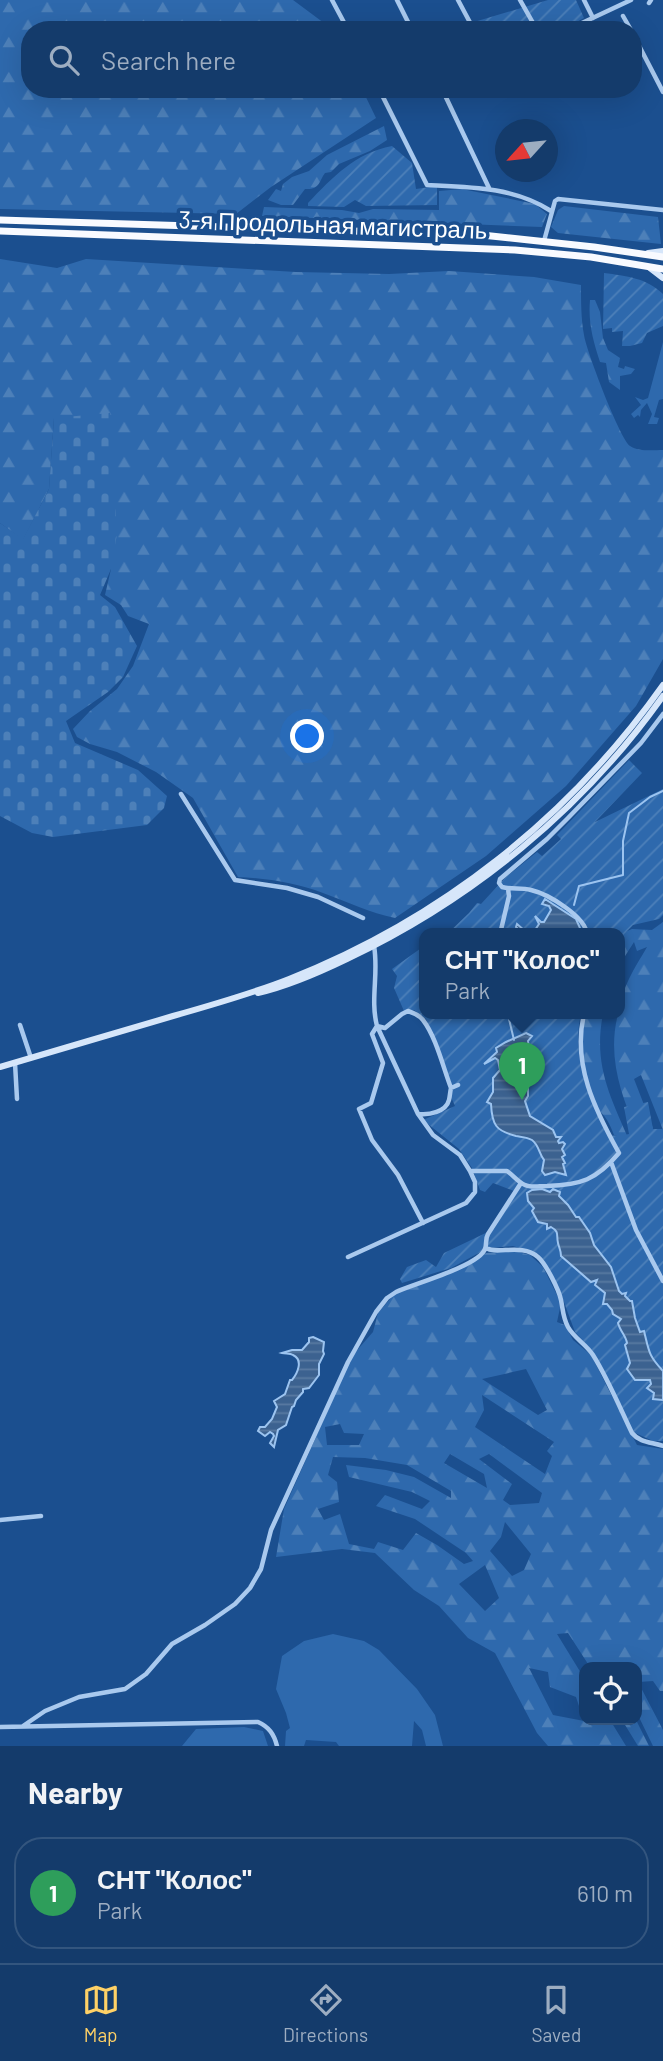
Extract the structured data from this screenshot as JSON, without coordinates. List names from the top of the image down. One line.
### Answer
{"streets":{"highway":["3-я Продольная магистраль"]},"north":"bottom left","page":{"search":"Search here","popup":["СНТ \"Колос\"","Park"],"pins":"1","heading":"Nearby","list":[{"mark":"1","name":"СНТ \"Колос\"","note":"Park","value":"610 m"}],"nav":["Map","Directions","Saved"]}}
